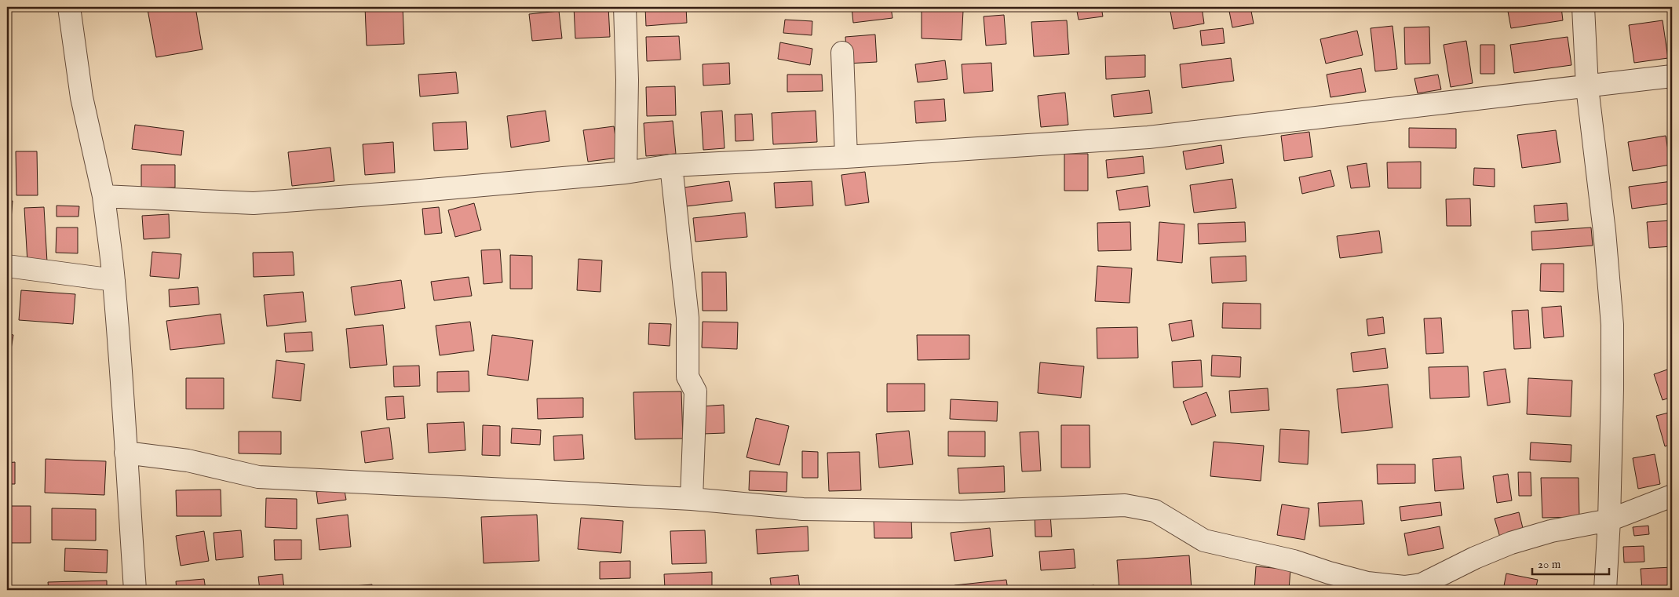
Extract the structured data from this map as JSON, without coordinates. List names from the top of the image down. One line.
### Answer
{"scale_bar":"20 m"}
